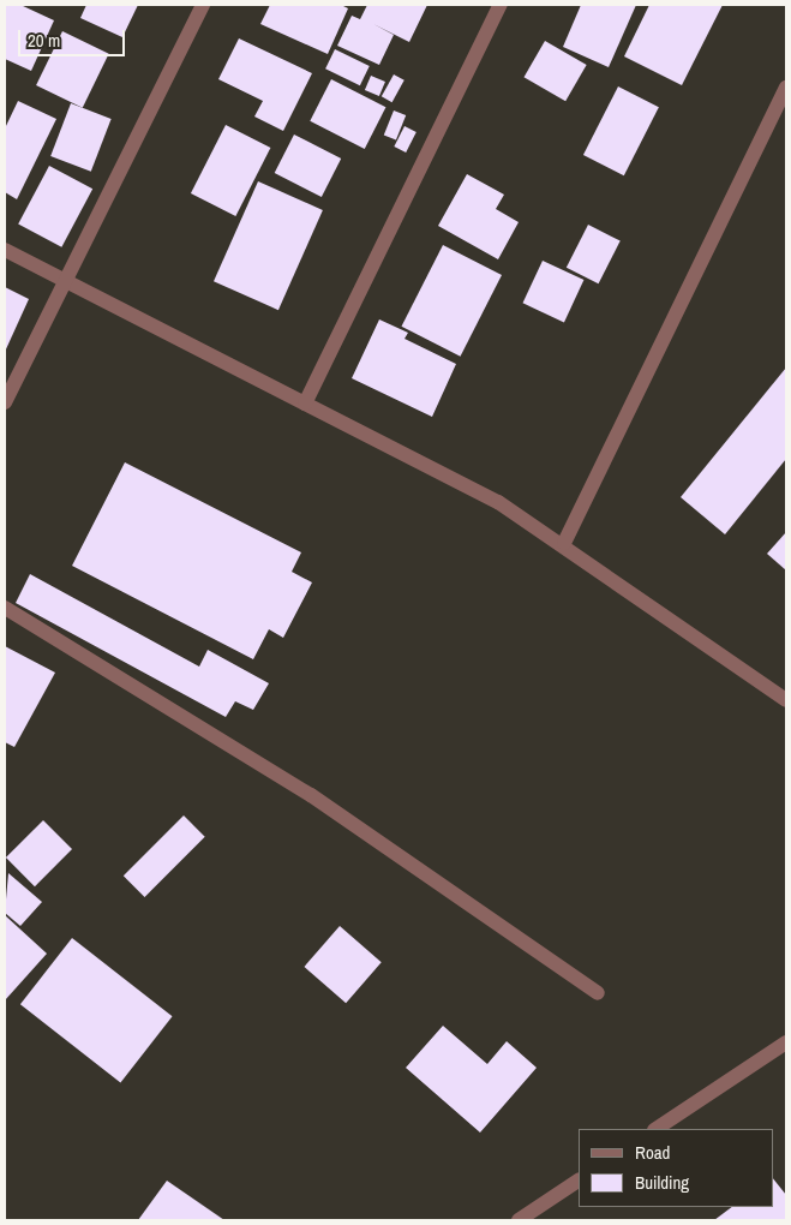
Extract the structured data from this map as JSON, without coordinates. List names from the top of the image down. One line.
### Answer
{"legend":["Road","Building"],"scale_bar":"20 m"}
